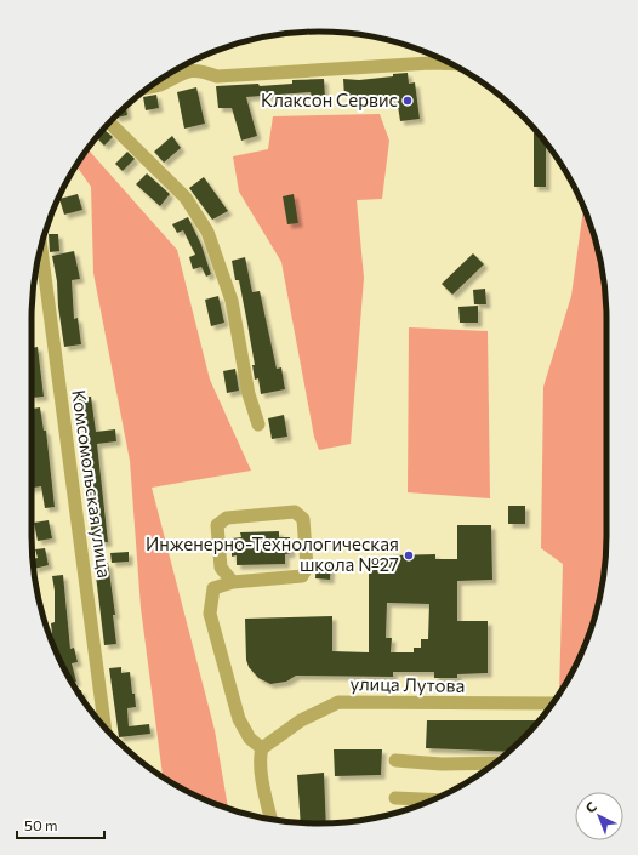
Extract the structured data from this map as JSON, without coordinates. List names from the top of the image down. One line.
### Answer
{"streets":{"street":["Комсомольская улица","улица Лутова"]},"places":["Клаксон Сервис","Инженерно-Технологическая школа №27"],"scale_bar":"50 m","north":"top left"}
